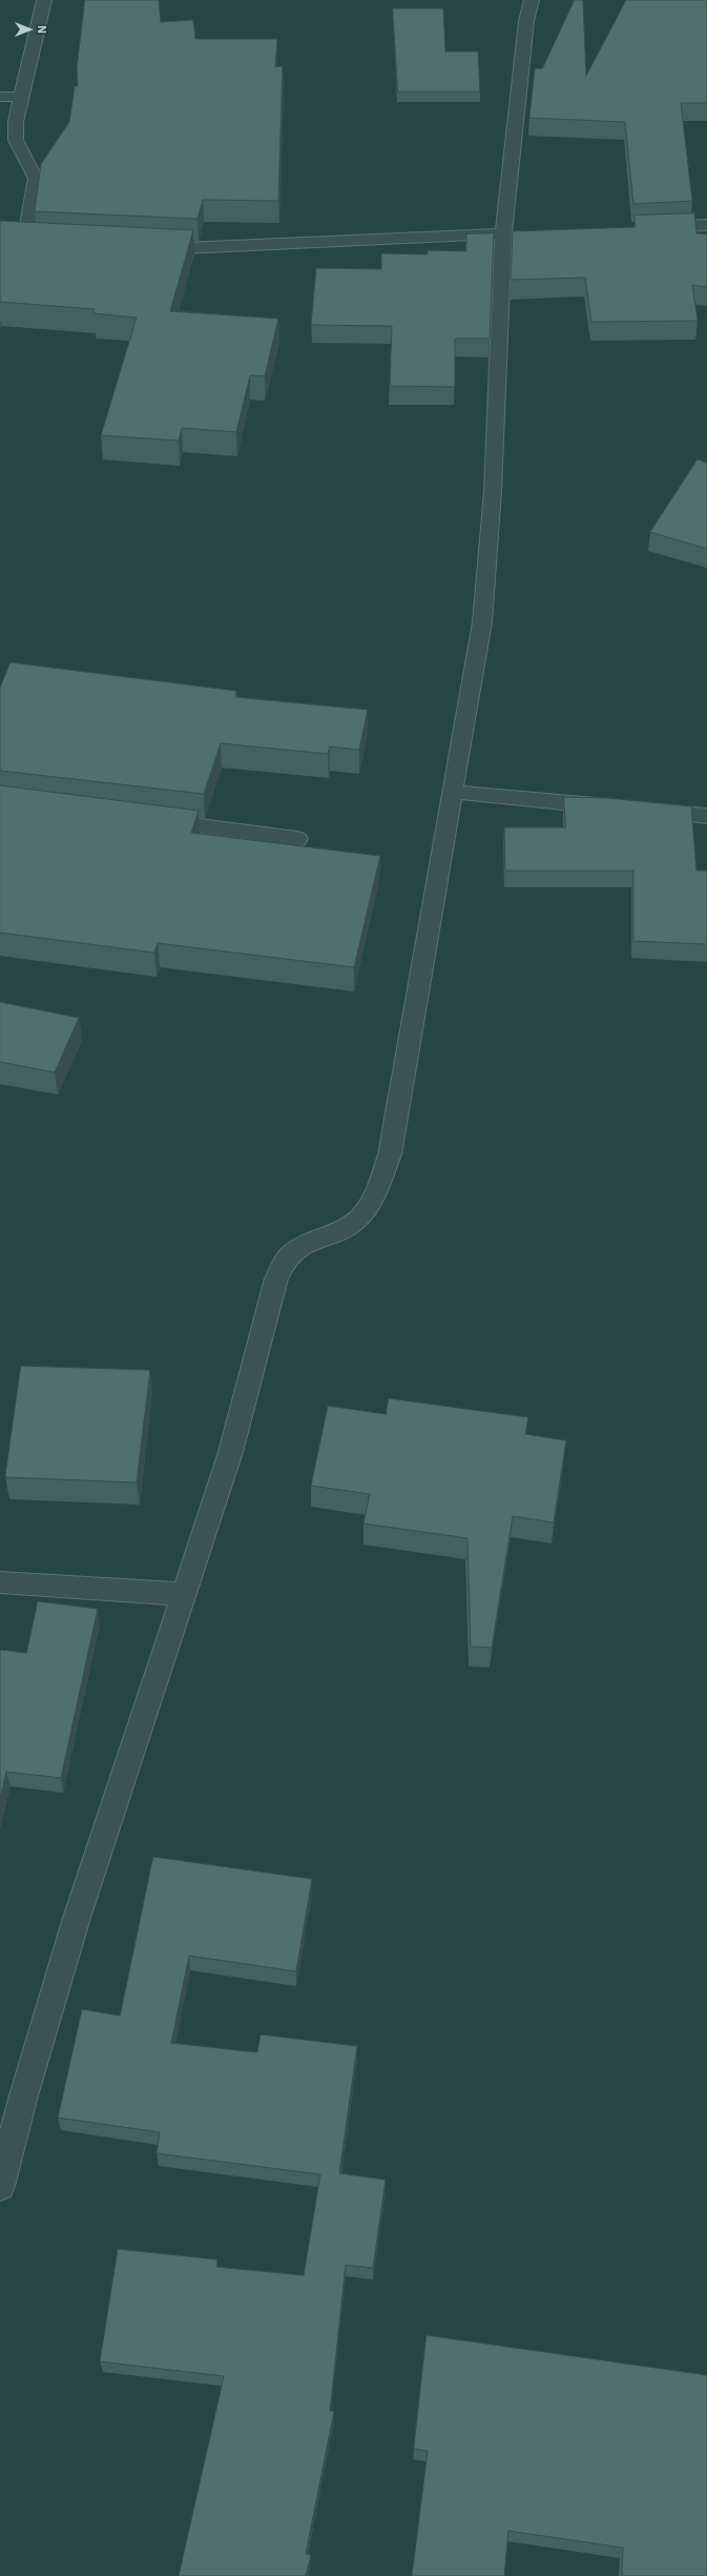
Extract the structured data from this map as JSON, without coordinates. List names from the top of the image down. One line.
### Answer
{"north":"right"}
